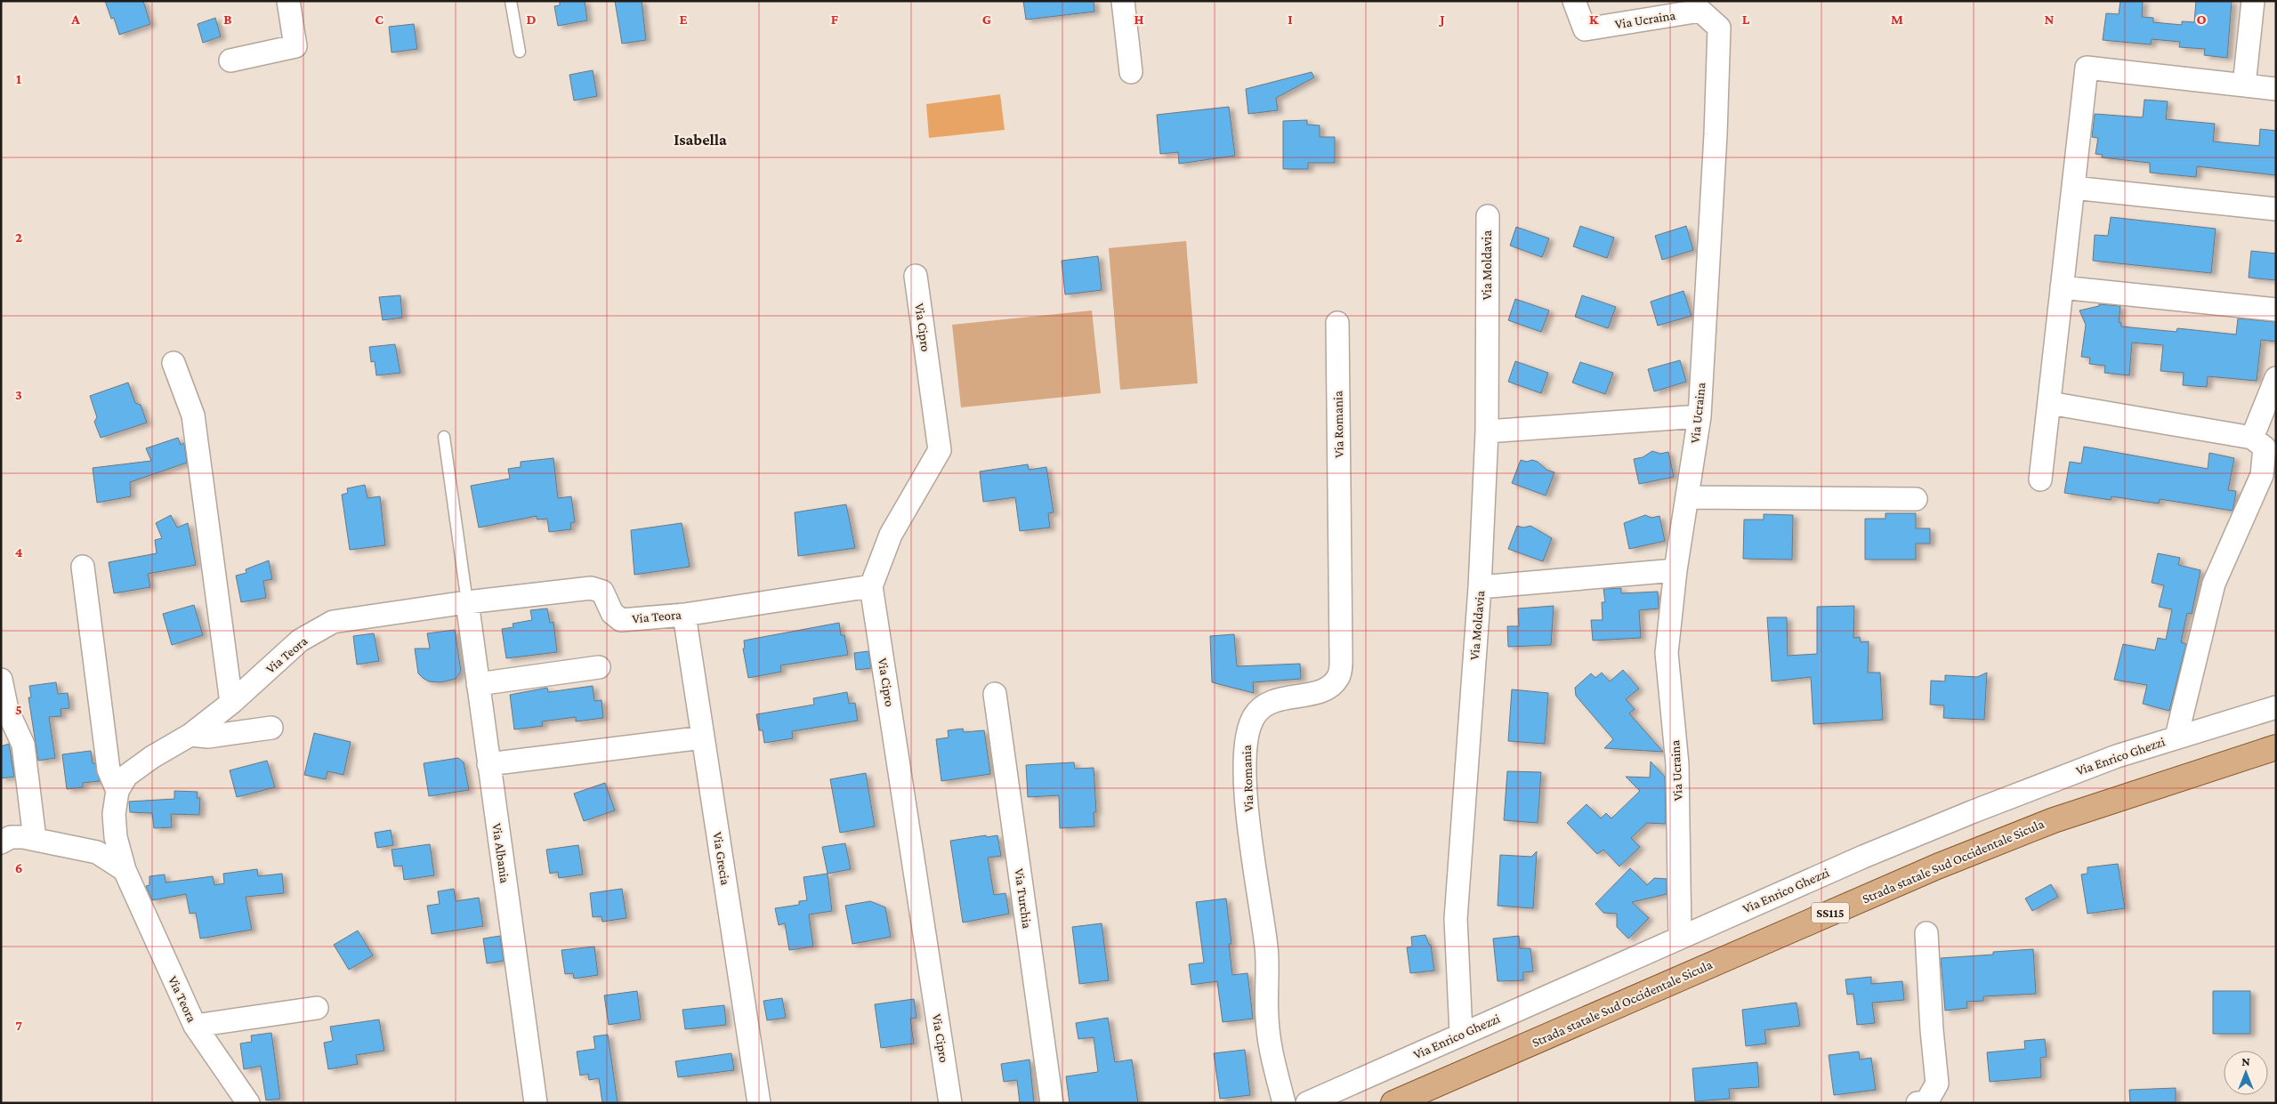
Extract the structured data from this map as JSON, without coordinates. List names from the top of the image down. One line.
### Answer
{"streets":{"main road":["Strada statale Sud Occidentale Sicula","SS115"],"street":["Via Ucraina","Via Moldavia","Via Cipro","Via Romania","Via Teora","Via Enrico Ghezzi","Via Albania","Via Grecia","Via Turchia"]},"crossings":[["Via Ucraina","Via Enrico Ghezzi"],["Via Moldavia","Via Enrico Ghezzi"],["Via Cipro","Via Teora"],["Via Teora","Via Albania"],["Via Teora","Via Grecia"]],"districts":["Isabella"],"north":"top","grid":{"columns":["A","B","C","D","E","F","G","H","I","J","K","L","M","N","O"],"rows":["1","2","3","4","5","6","7"]}}
